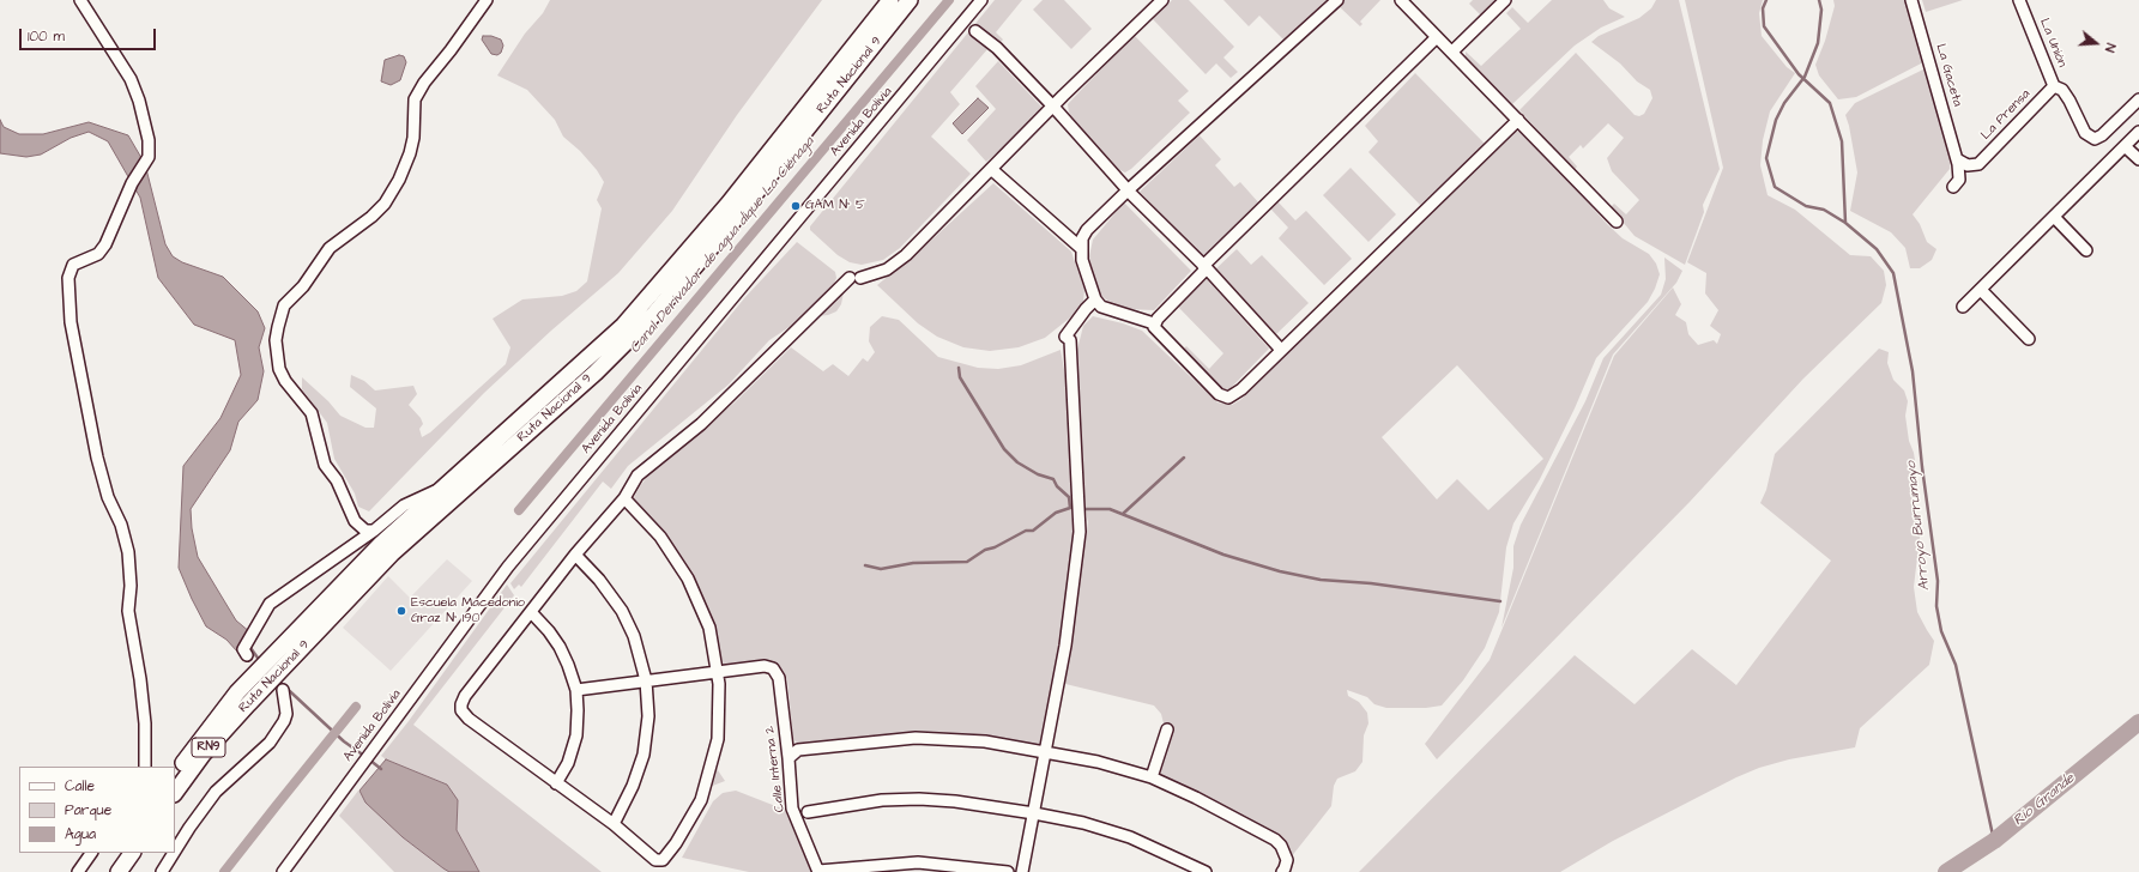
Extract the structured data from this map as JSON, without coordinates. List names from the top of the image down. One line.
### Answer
{"streets":{"highway":["Ruta Nacional 9","RN9"],"street":["La Unión","La Gaceta","La Prensa","Avenida Bolivia","Calle Interna 2"]},"crossings":[["La Unión","La Prensa"],["La Gaceta","La Prensa"]],"water":["Canal Derivador de agua dique La Ciénaga","Arroyo Burrumayo","Río Grande"],"places":["GAM N° 5","Escuela Macedonio Graz N° 190"],"legend":["Calle","Parque","Agua"],"scale_bar":"100 m","north":"right"}
